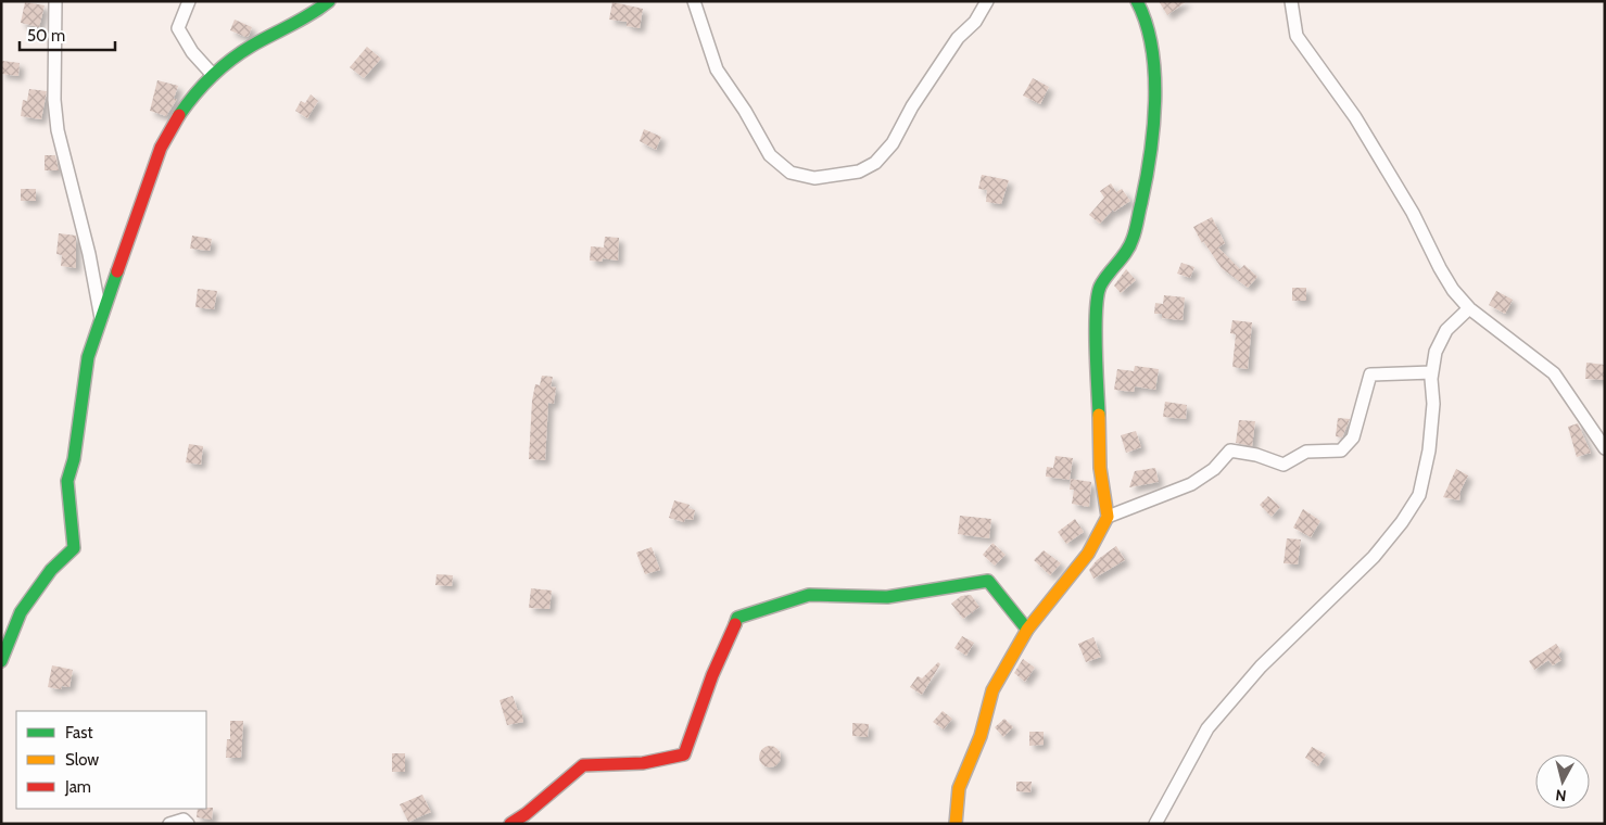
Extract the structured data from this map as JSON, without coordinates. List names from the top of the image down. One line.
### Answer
{"legend":["Fast","Slow","Jam"],"scale_bar":"50 m","north":"bottom"}
